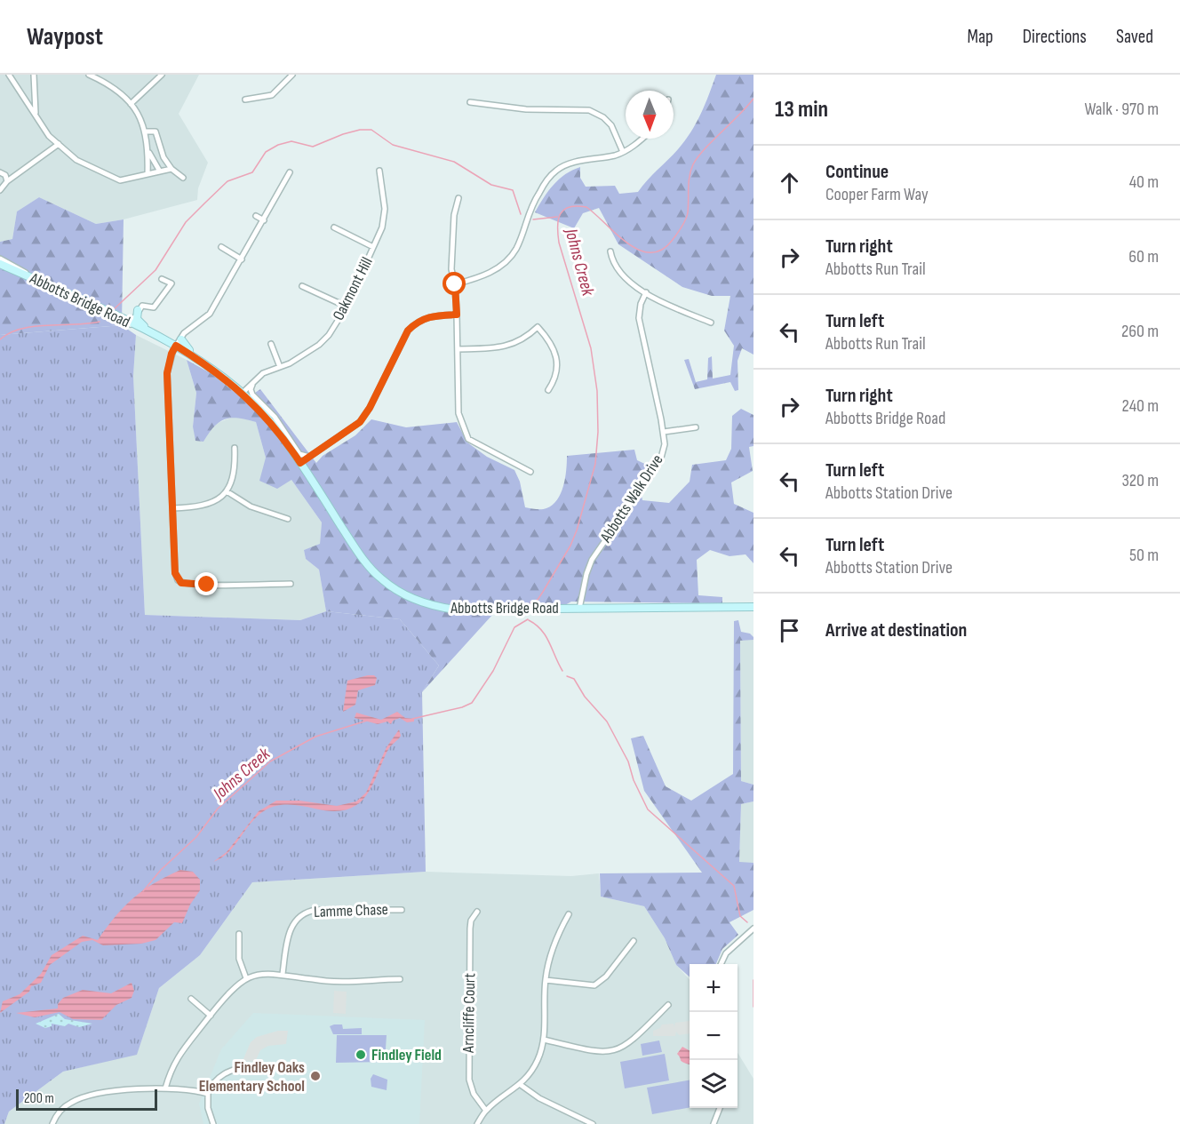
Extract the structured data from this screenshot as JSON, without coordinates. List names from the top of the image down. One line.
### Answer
{"streets":{"main road":["Abbotts Bridge Road"],"street":["Oakmont Hill","Abbotts Walk Drive","Lamme Chase","Arncliffe Court"]},"crossings":[["Oakmont Hill","Abbotts Bridge Road"],["Abbotts Bridge Road","Abbotts Walk Drive"]],"water":["Johns Creek"],"places":["Findley Field","Findley Oaks Elementary School"],"scale_bar":"200 m","north":"bottom","page":{"header":"Waypost","nav":["Map","Directions","Saved"],"heading":["13 min","Walk · 970 m"],"list":[["Continue","Cooper Farm Way","40 m"],["Turn right","Abbotts Run Trail","60 m"],["Turn left","Abbotts Run Trail","260 m"],["Turn right","Abbotts Bridge Road","240 m"],["Turn left","Abbotts Station Drive","320 m"],["Turn left","Abbotts Station Drive","50 m"],"Arrive at destination"],"map_buttons":["+","−"],"scale":"200 m"}}
